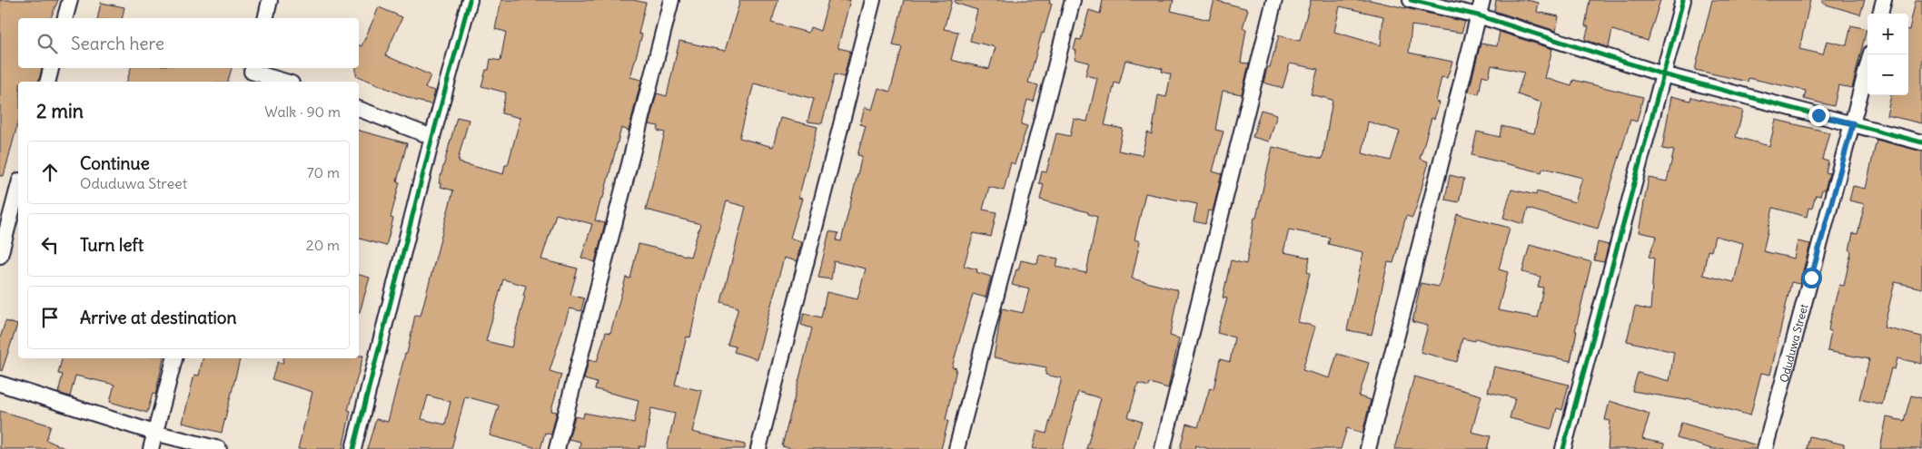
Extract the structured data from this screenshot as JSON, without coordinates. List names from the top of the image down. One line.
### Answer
{"streets":{"street":["Oduduwa Street"]},"page":{"map_buttons":["+","−"],"search":"Search here","heading":["2 min","Walk · 90 m"],"list":[["Continue","Oduduwa Street","70 m"],["Turn left","20 m"],"Arrive at destination"]}}
